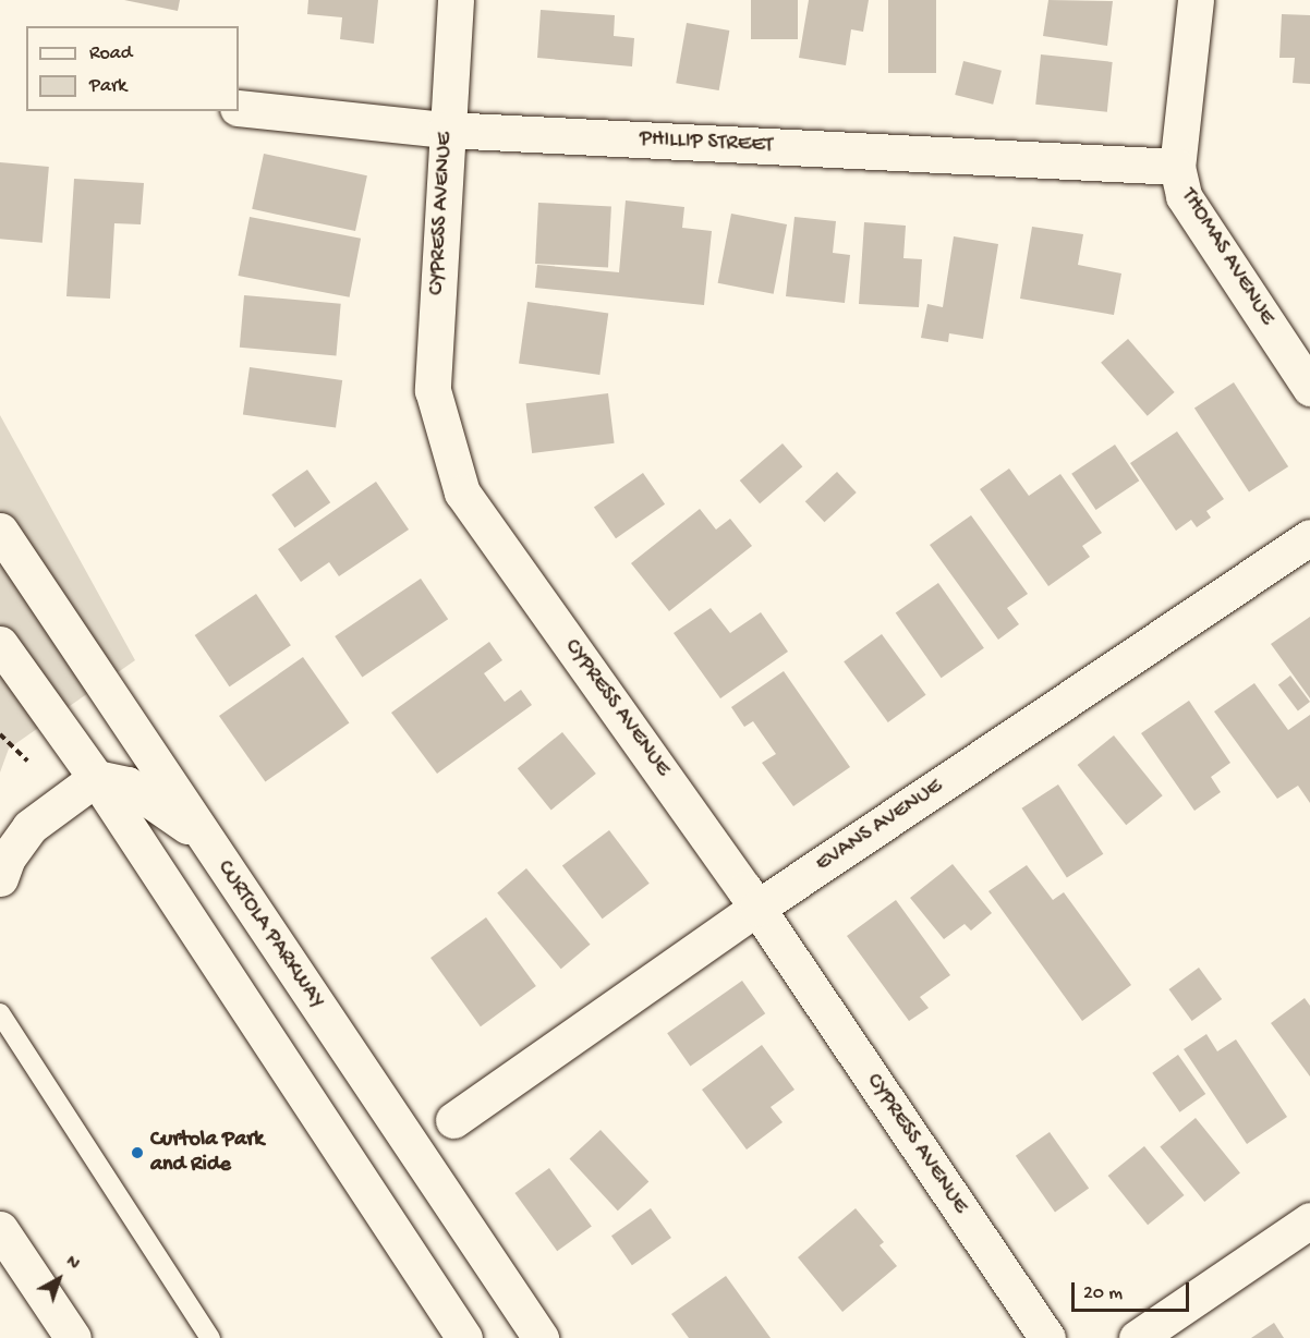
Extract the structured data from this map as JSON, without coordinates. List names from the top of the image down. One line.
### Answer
{"streets":{"street":["PHILLIP STREET","CYPRESS AVENUE","THOMAS AVENUE","EVANS AVENUE","CURTOLA PARKWAY"]},"crossings":[["PHILLIP STREET","CYPRESS AVENUE"],["PHILLIP STREET","THOMAS AVENUE"],["CYPRESS AVENUE","EVANS AVENUE"]],"places":["Curtola Park and Ride"],"legend":["Road","Park"],"scale_bar":"20 m","north":"top right"}
